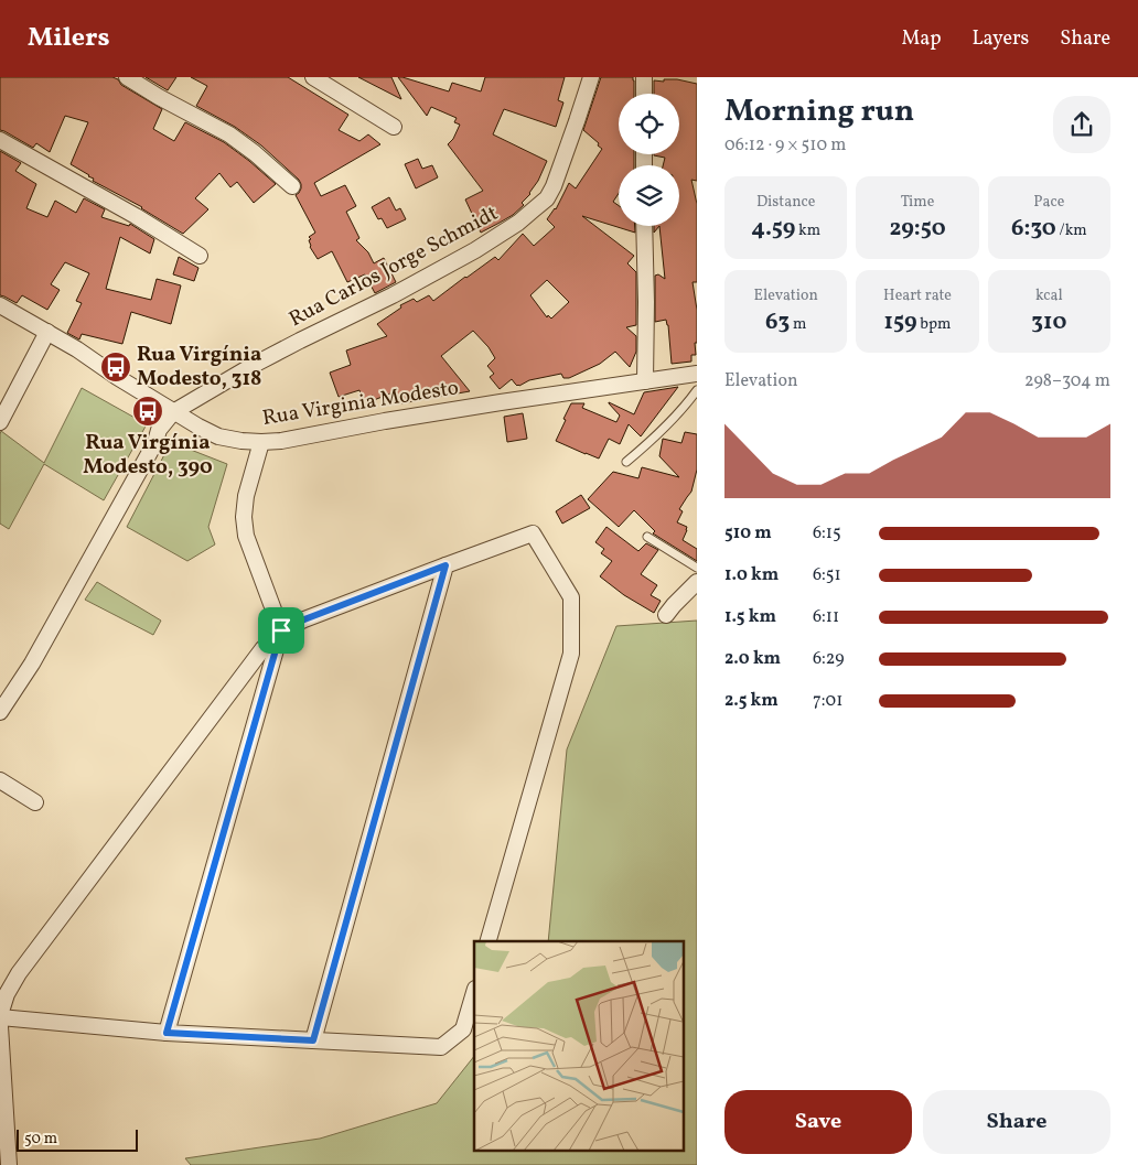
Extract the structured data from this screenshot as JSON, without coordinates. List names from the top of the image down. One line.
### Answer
{"streets":{"street":["Rua Carlos Jorge Schmidt","Rua Virginia Modesto"]},"crossings":[["Rua Carlos Jorge Schmidt","Rua Virginia Modesto"]],"places":{"bus stop":["Rua Virgínia Modesto, 318","Rua Virgínia Modesto, 390"]},"scale_bar":"50 m","page":{"header":"Milers","nav":["Map","Layers","Share"],"heading":["Morning run","06:12 · 9 × 510 m"],"stats":[["Distance","4.59 km"],["Time","29:50"],["Pace","6:30 /km"],["Elevation","63 m"],["Heart rate","159 bpm"],["kcal","310"]],"chart":["Elevation","298–304 m"],"list":[{"name":"510 m","note":"6:15"},{"name":"1.0 km","note":"6:51"},{"name":"1.5 km","note":"6:11"},{"name":"2.0 km","note":"6:29"},{"name":"2.5 km","note":"7:01"}],"buttons":["Save","Share"],"scale":"50 m"}}
